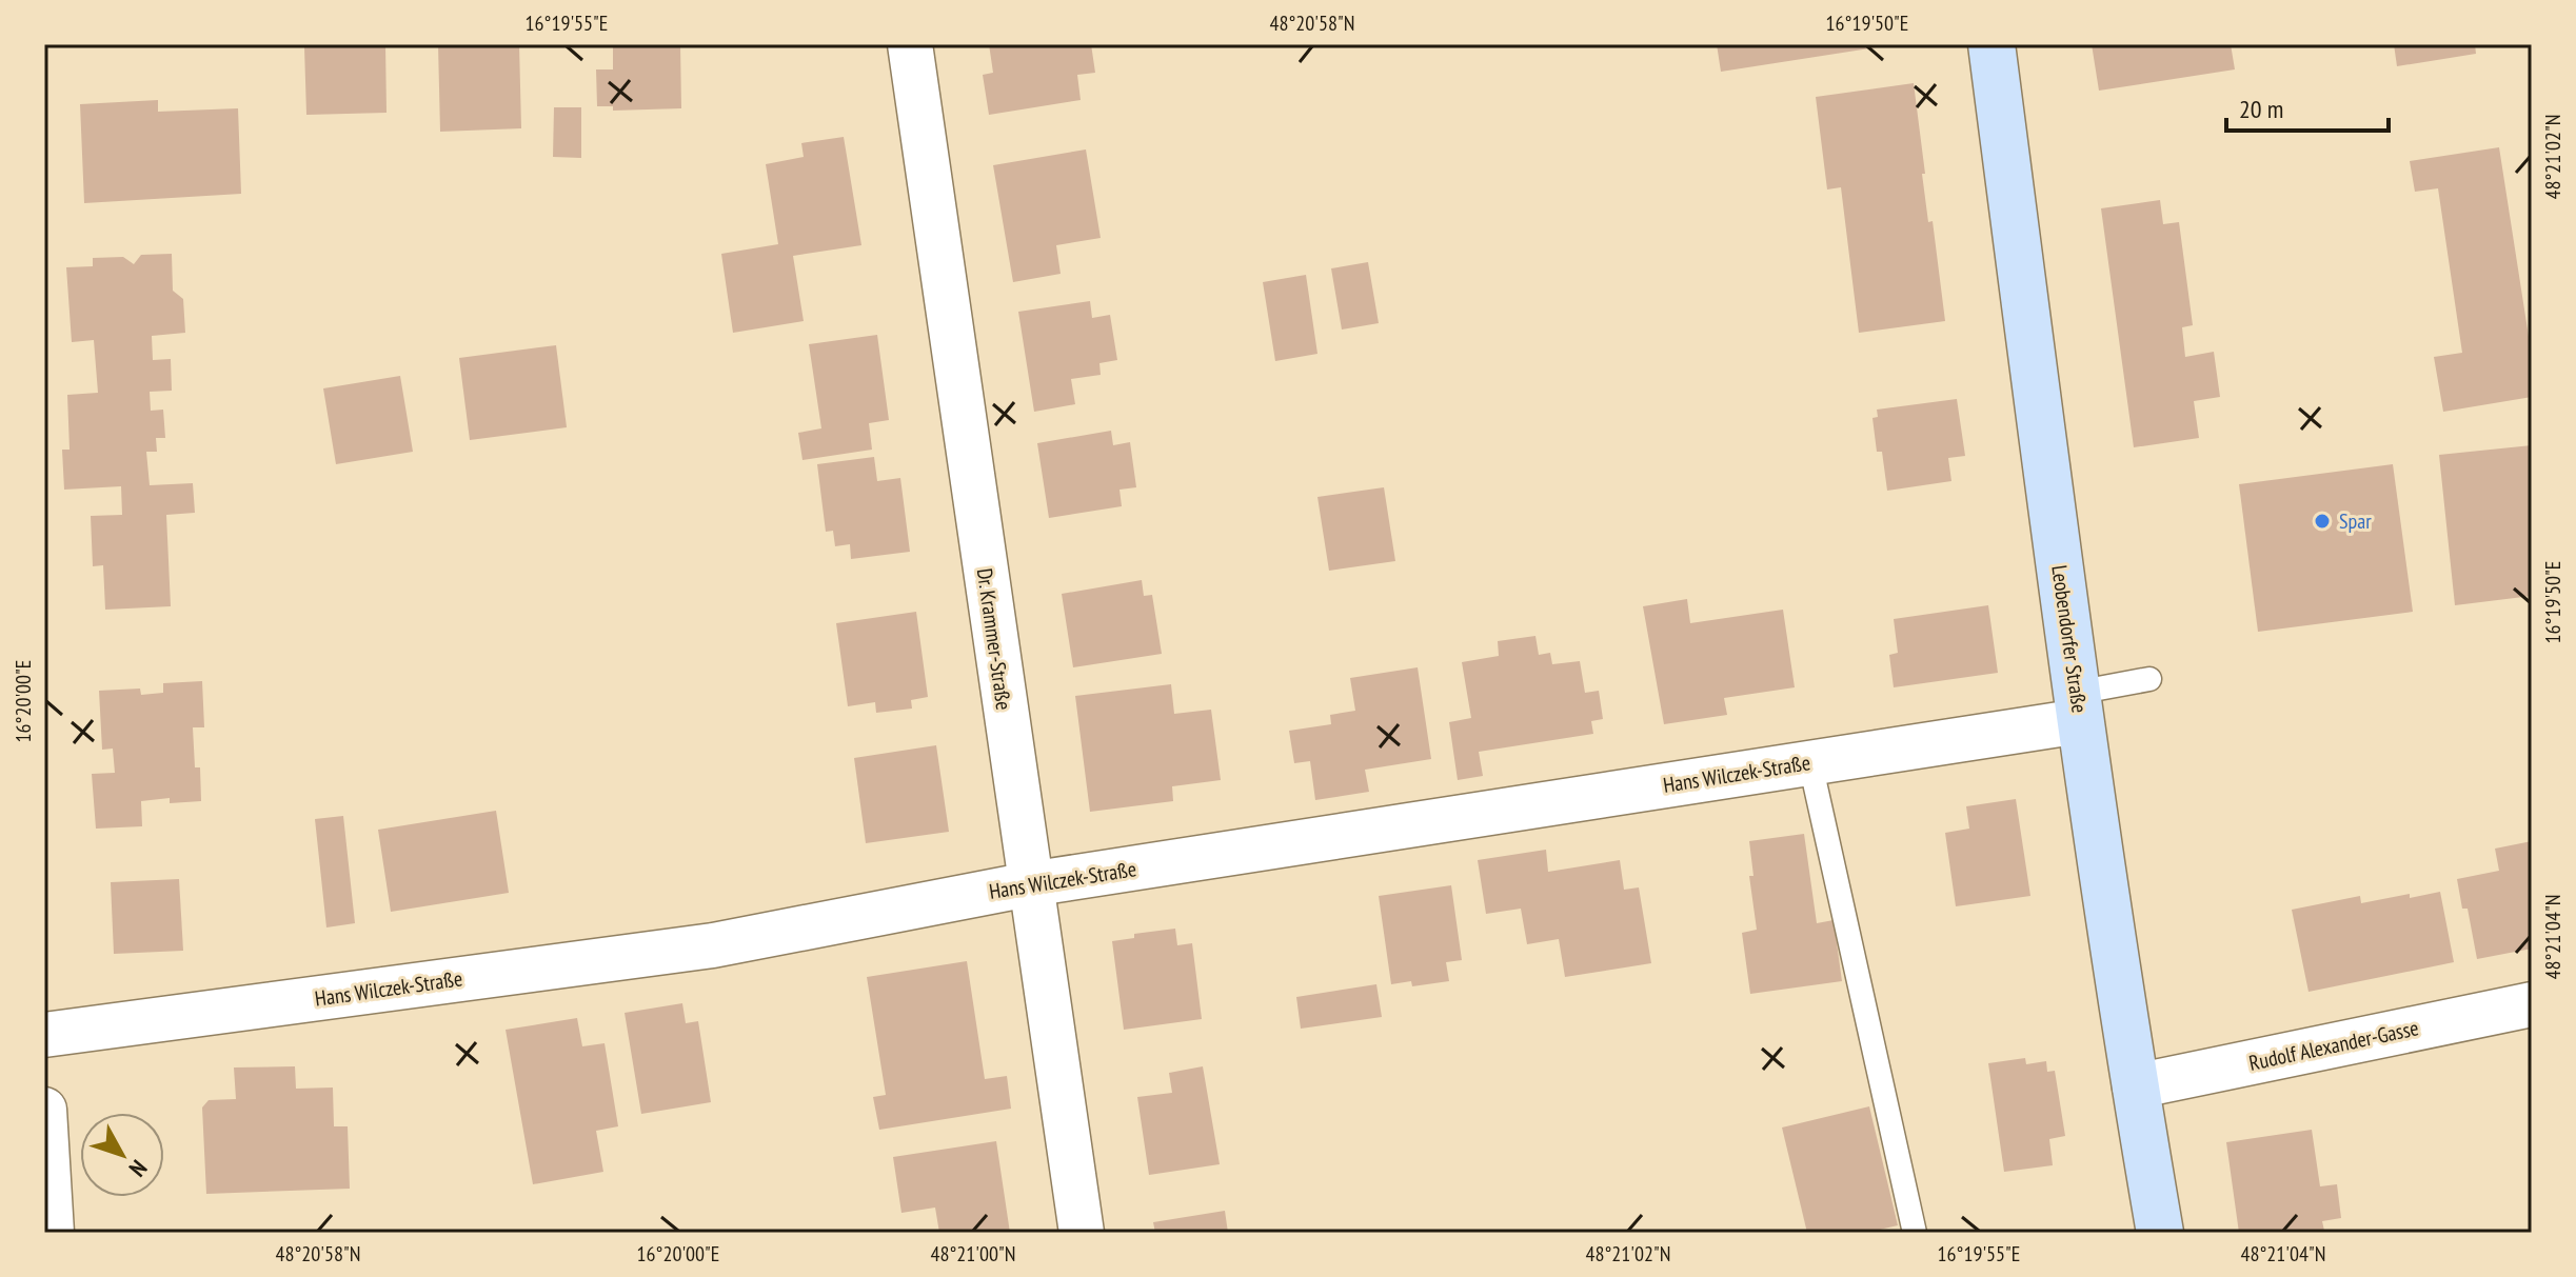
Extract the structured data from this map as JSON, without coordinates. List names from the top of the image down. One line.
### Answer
{"streets":{"main road":["Leobendorfer Straße"],"street":["Dr. Krammer-Straße","Hans Wilczek-Straße","Rudolf Alexander-Gasse"]},"crossings":[["Dr. Krammer-Straße","Hans Wilczek-Straße"],["Leobendorfer Straße","Hans Wilczek-Straße"],["Leobendorfer Straße","Rudolf Alexander-Gasse"]],"places":["Spar"],"scale_bar":"20 m","north":"bottom right","coordinates":["16°19'55\"E","48°20'58\"N","16°19'50\"E","48°21'02\"N","16°20'00\"E","48°21'04\"N","48°21'00\"N"]}
